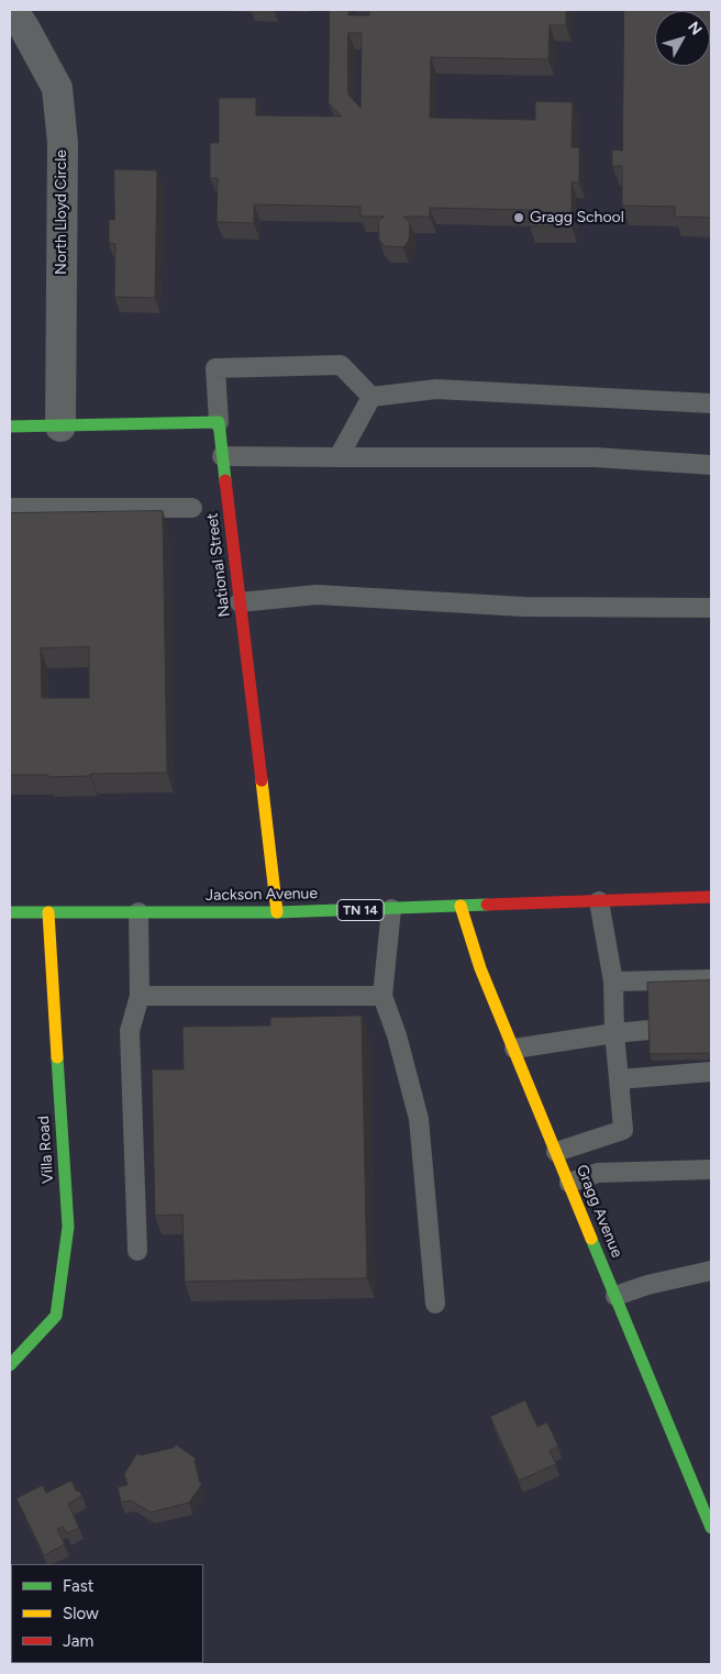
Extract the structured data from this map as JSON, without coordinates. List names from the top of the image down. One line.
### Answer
{"streets":{"street":["North Lloyd Circle","National Street","Jackson Avenue","TN 14","Villa Road","Gragg Avenue"]},"crossings":[["National Street","Jackson Avenue"],["Jackson Avenue","Villa Road"],["Jackson Avenue","Gragg Avenue"]],"places":["Gragg School"],"legend":["Fast","Slow","Jam"],"north":"top right"}
